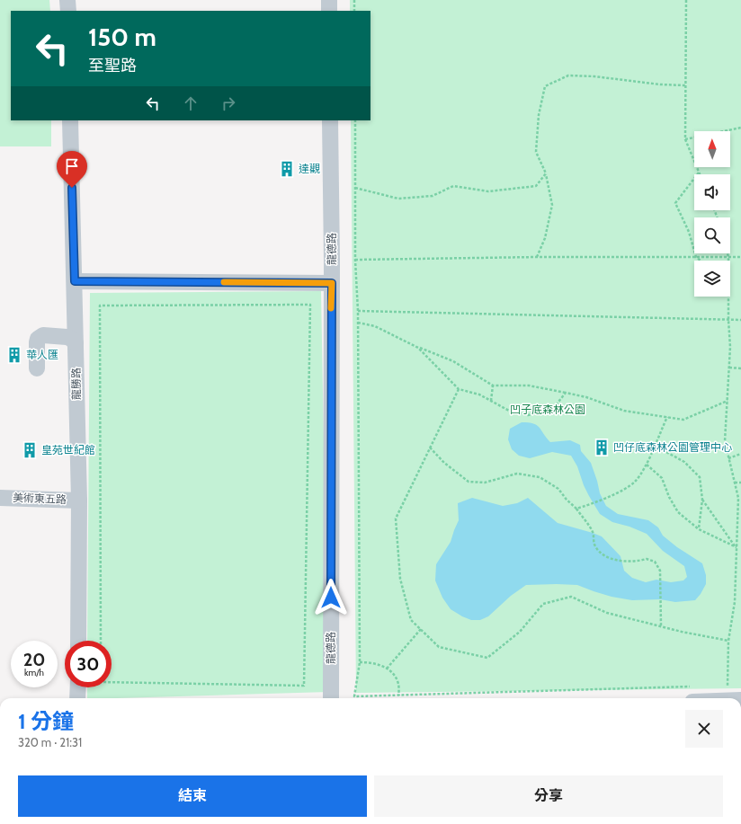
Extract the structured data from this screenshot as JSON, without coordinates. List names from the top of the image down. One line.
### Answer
{"streets":{"street":["龍德路","龍勝路","美術東五路"]},"crossings":[["龍勝路","美術東五路"]],"parks":["凹子底森林公園"],"places":{"building":["達觀","華人匯","凹仔底森林公園管理中心","皇苑世紀館"]},"north":"top","page":{"turn":["150 m","至聖路"],"speed":"20 km/h","limit":"30","heading":["1 分鐘","320 m · 21:31"],"buttons":["結束","分享"]}}
